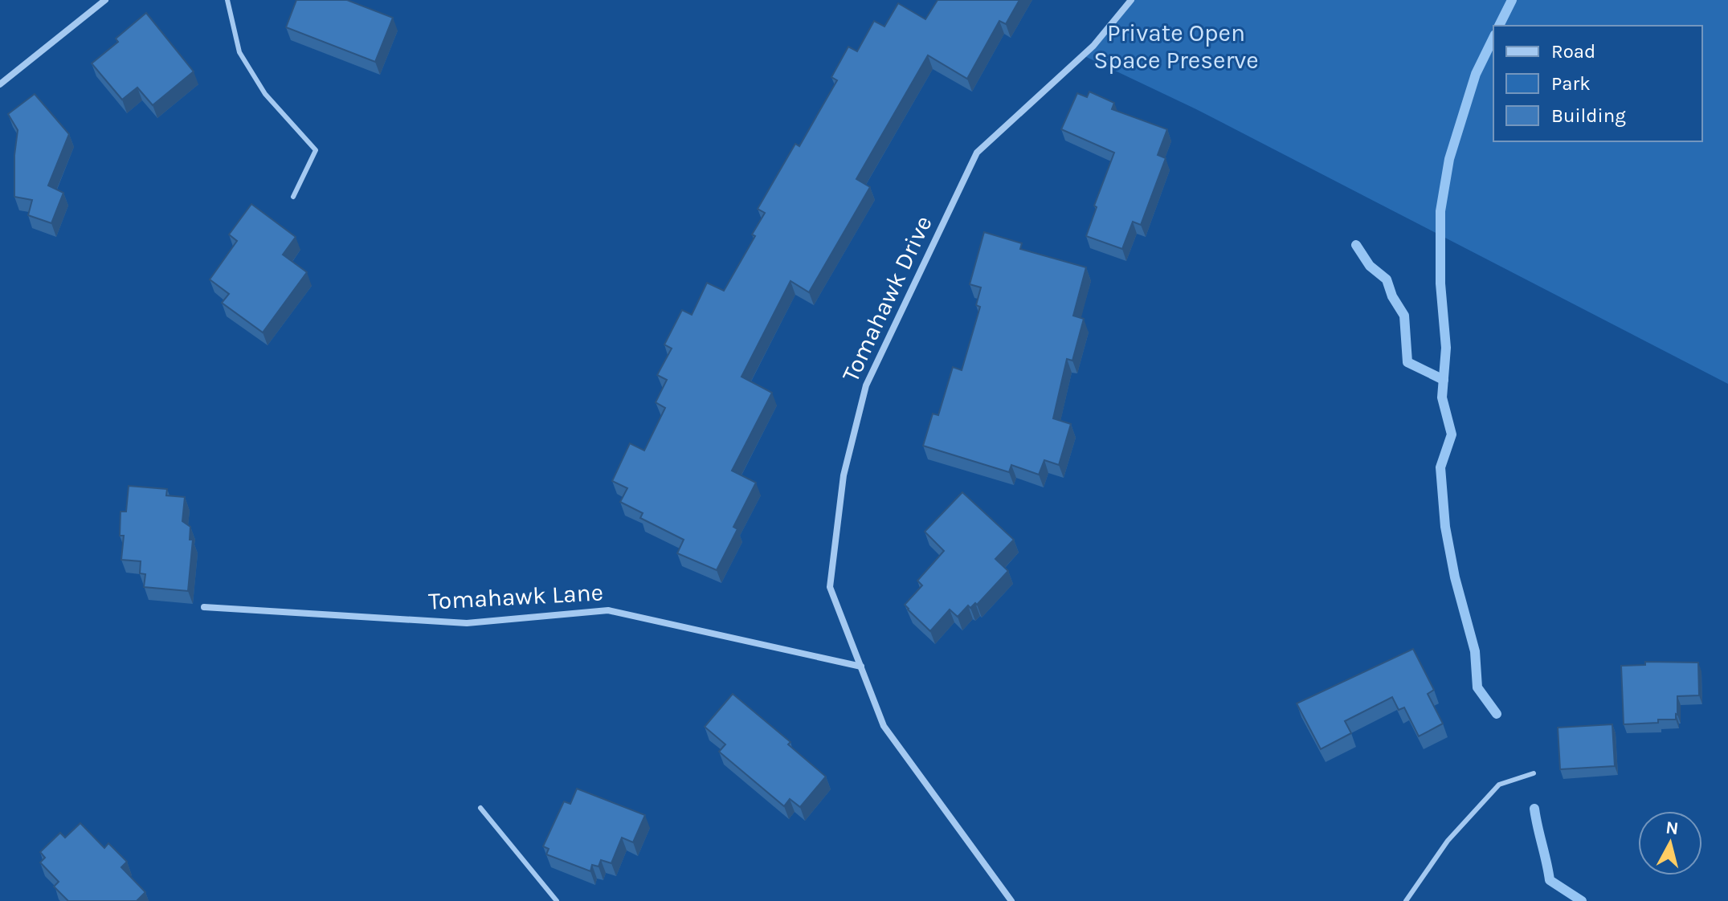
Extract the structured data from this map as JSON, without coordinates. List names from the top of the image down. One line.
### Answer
{"streets":{"street":["Tomahawk Drive","Tomahawk Lane"]},"crossings":[["Tomahawk Drive","Tomahawk Lane"]],"parks":["Private Open Space Preserve"],"legend":["Road","Park","Building"],"north":"top"}
